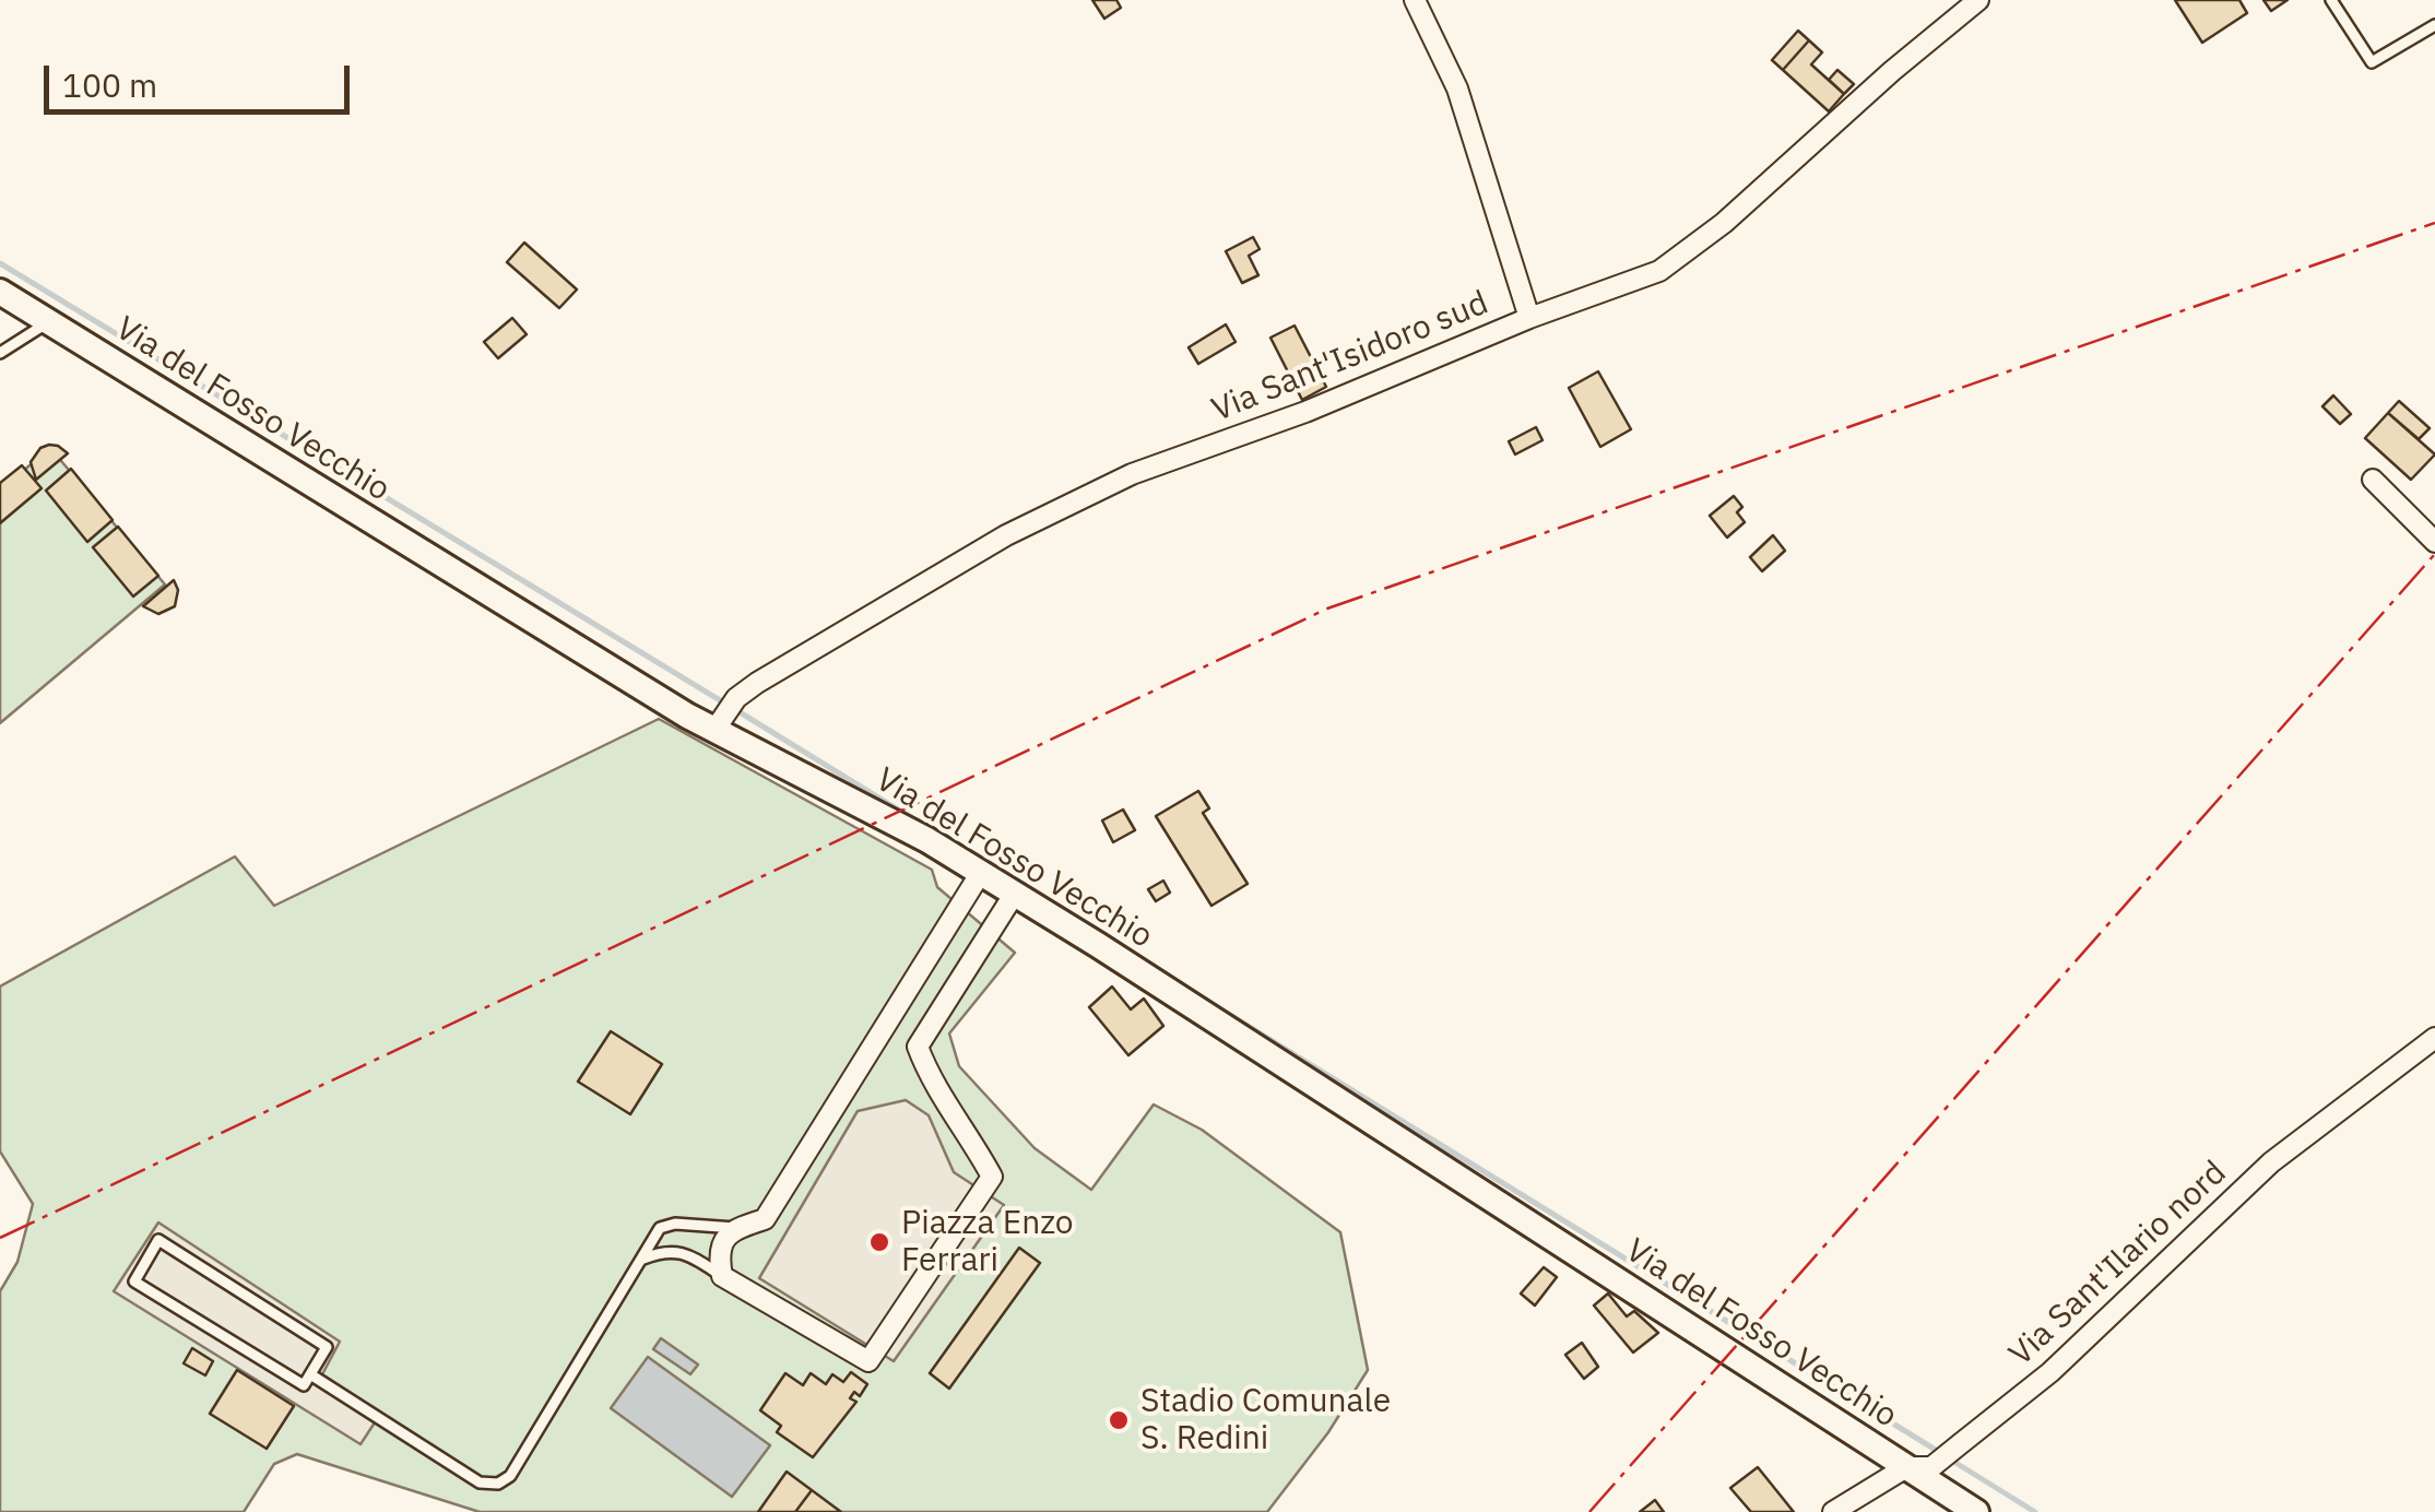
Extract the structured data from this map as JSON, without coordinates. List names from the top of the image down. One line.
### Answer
{"streets":{"street":["Via Sant'Isidoro sud","Via del Fosso Vecchio","Via Sant'Ilario nord"]},"crossings":[["Via Sant'Isidoro sud","Via del Fosso Vecchio"],["Via del Fosso Vecchio","Via Sant'Ilario nord"]],"places":["Piazza Enzo Ferrari","Stadio Comunale S. Redini"],"scale_bar":"100 m"}
